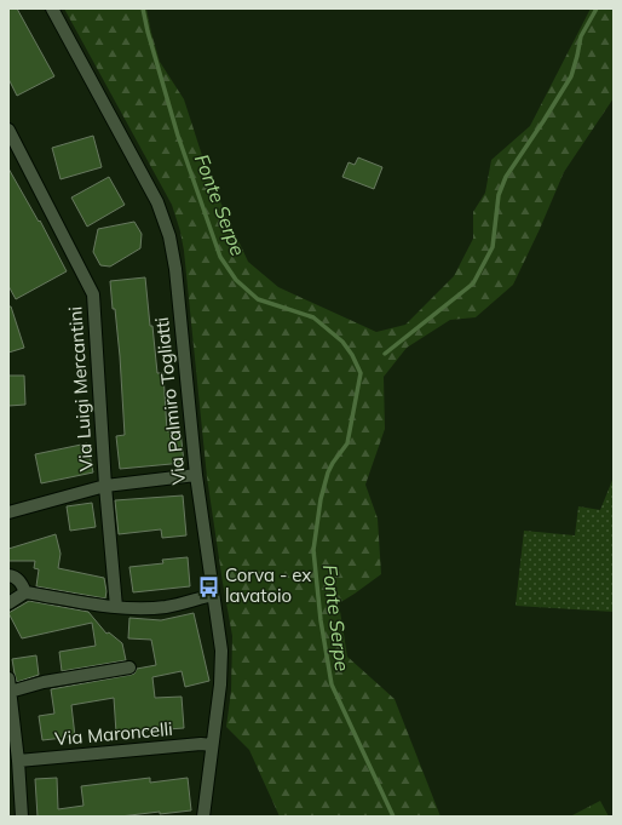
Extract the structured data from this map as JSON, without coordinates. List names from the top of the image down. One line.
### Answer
{"streets":{"street":["Via Luigi Mercantini","Via Palmiro Togliatti","Via Maroncelli"]},"crossings":[["Via Palmiro Togliatti","Via Maroncelli"]],"water":["Fonte Serpe"],"places":{"bus stop":["Corva - ex lavatoio"]}}
